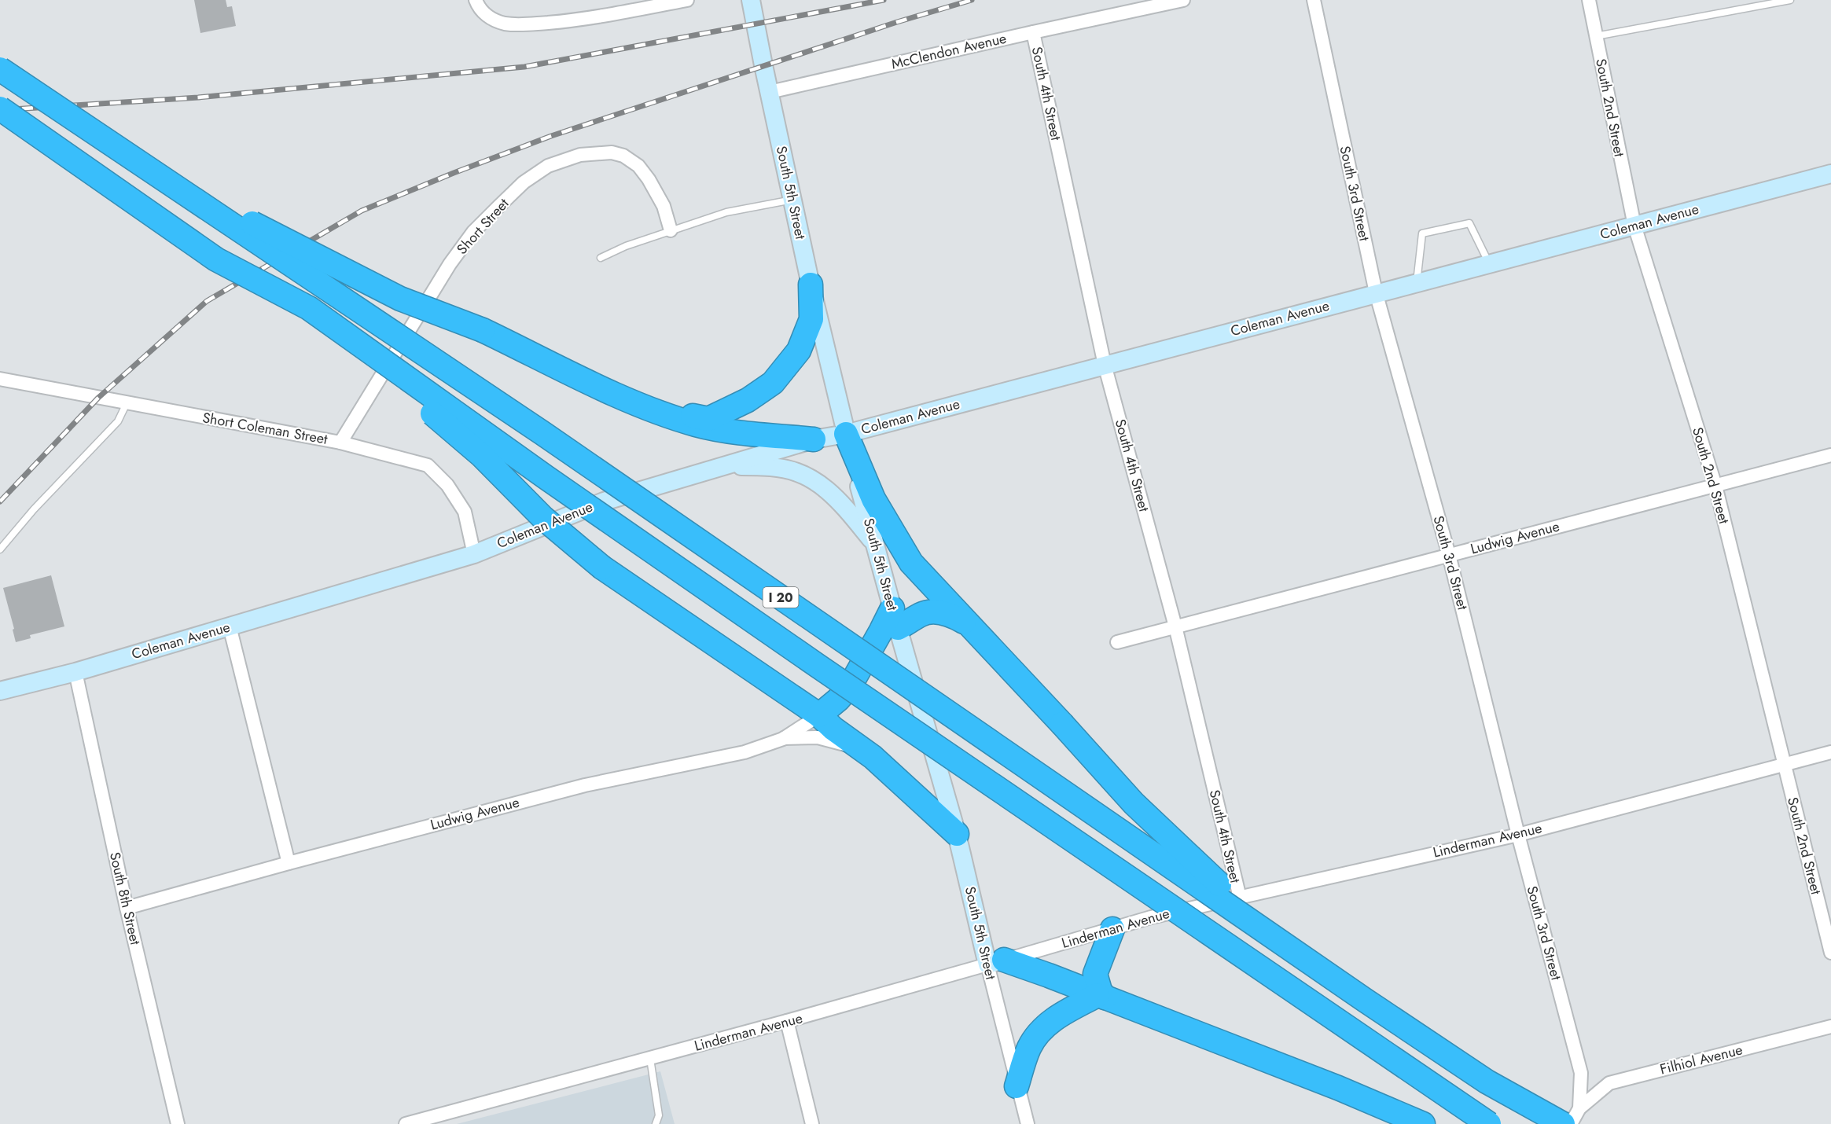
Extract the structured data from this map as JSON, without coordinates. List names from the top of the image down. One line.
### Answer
{"streets":{"highway":["I 20"],"street":["McClendon Avenue","South 4th Street","South 2nd Street","South 5th Street","South 3rd Street","Coleman Avenue","Short Street","Short Coleman Street","Ludwig Avenue","Linderman Avenue","South 8th Street","Filhiol Avenue"]},"crossings":[["McClendon Avenue","South 4th Street"],["McClendon Avenue","South 5th Street"],["South 4th Street","Coleman Avenue"],["South 4th Street","Ludwig Avenue"],["South 4th Street","Linderman Avenue"],["South 2nd Street","Coleman Avenue"],["South 2nd Street","Ludwig Avenue"],["South 2nd Street","Linderman Avenue"],["South 5th Street","Coleman Avenue"],["South 5th Street","Linderman Avenue"],["South 3rd Street","Coleman Avenue"],["South 3rd Street","Ludwig Avenue"],["South 3rd Street","Linderman Avenue"],["South 3rd Street","Filhiol Avenue"],["Coleman Avenue","Short Coleman Street"],["Coleman Avenue","South 8th Street"],["Short Street","Short Coleman Street"],["Ludwig Avenue","South 8th Street"]]}
